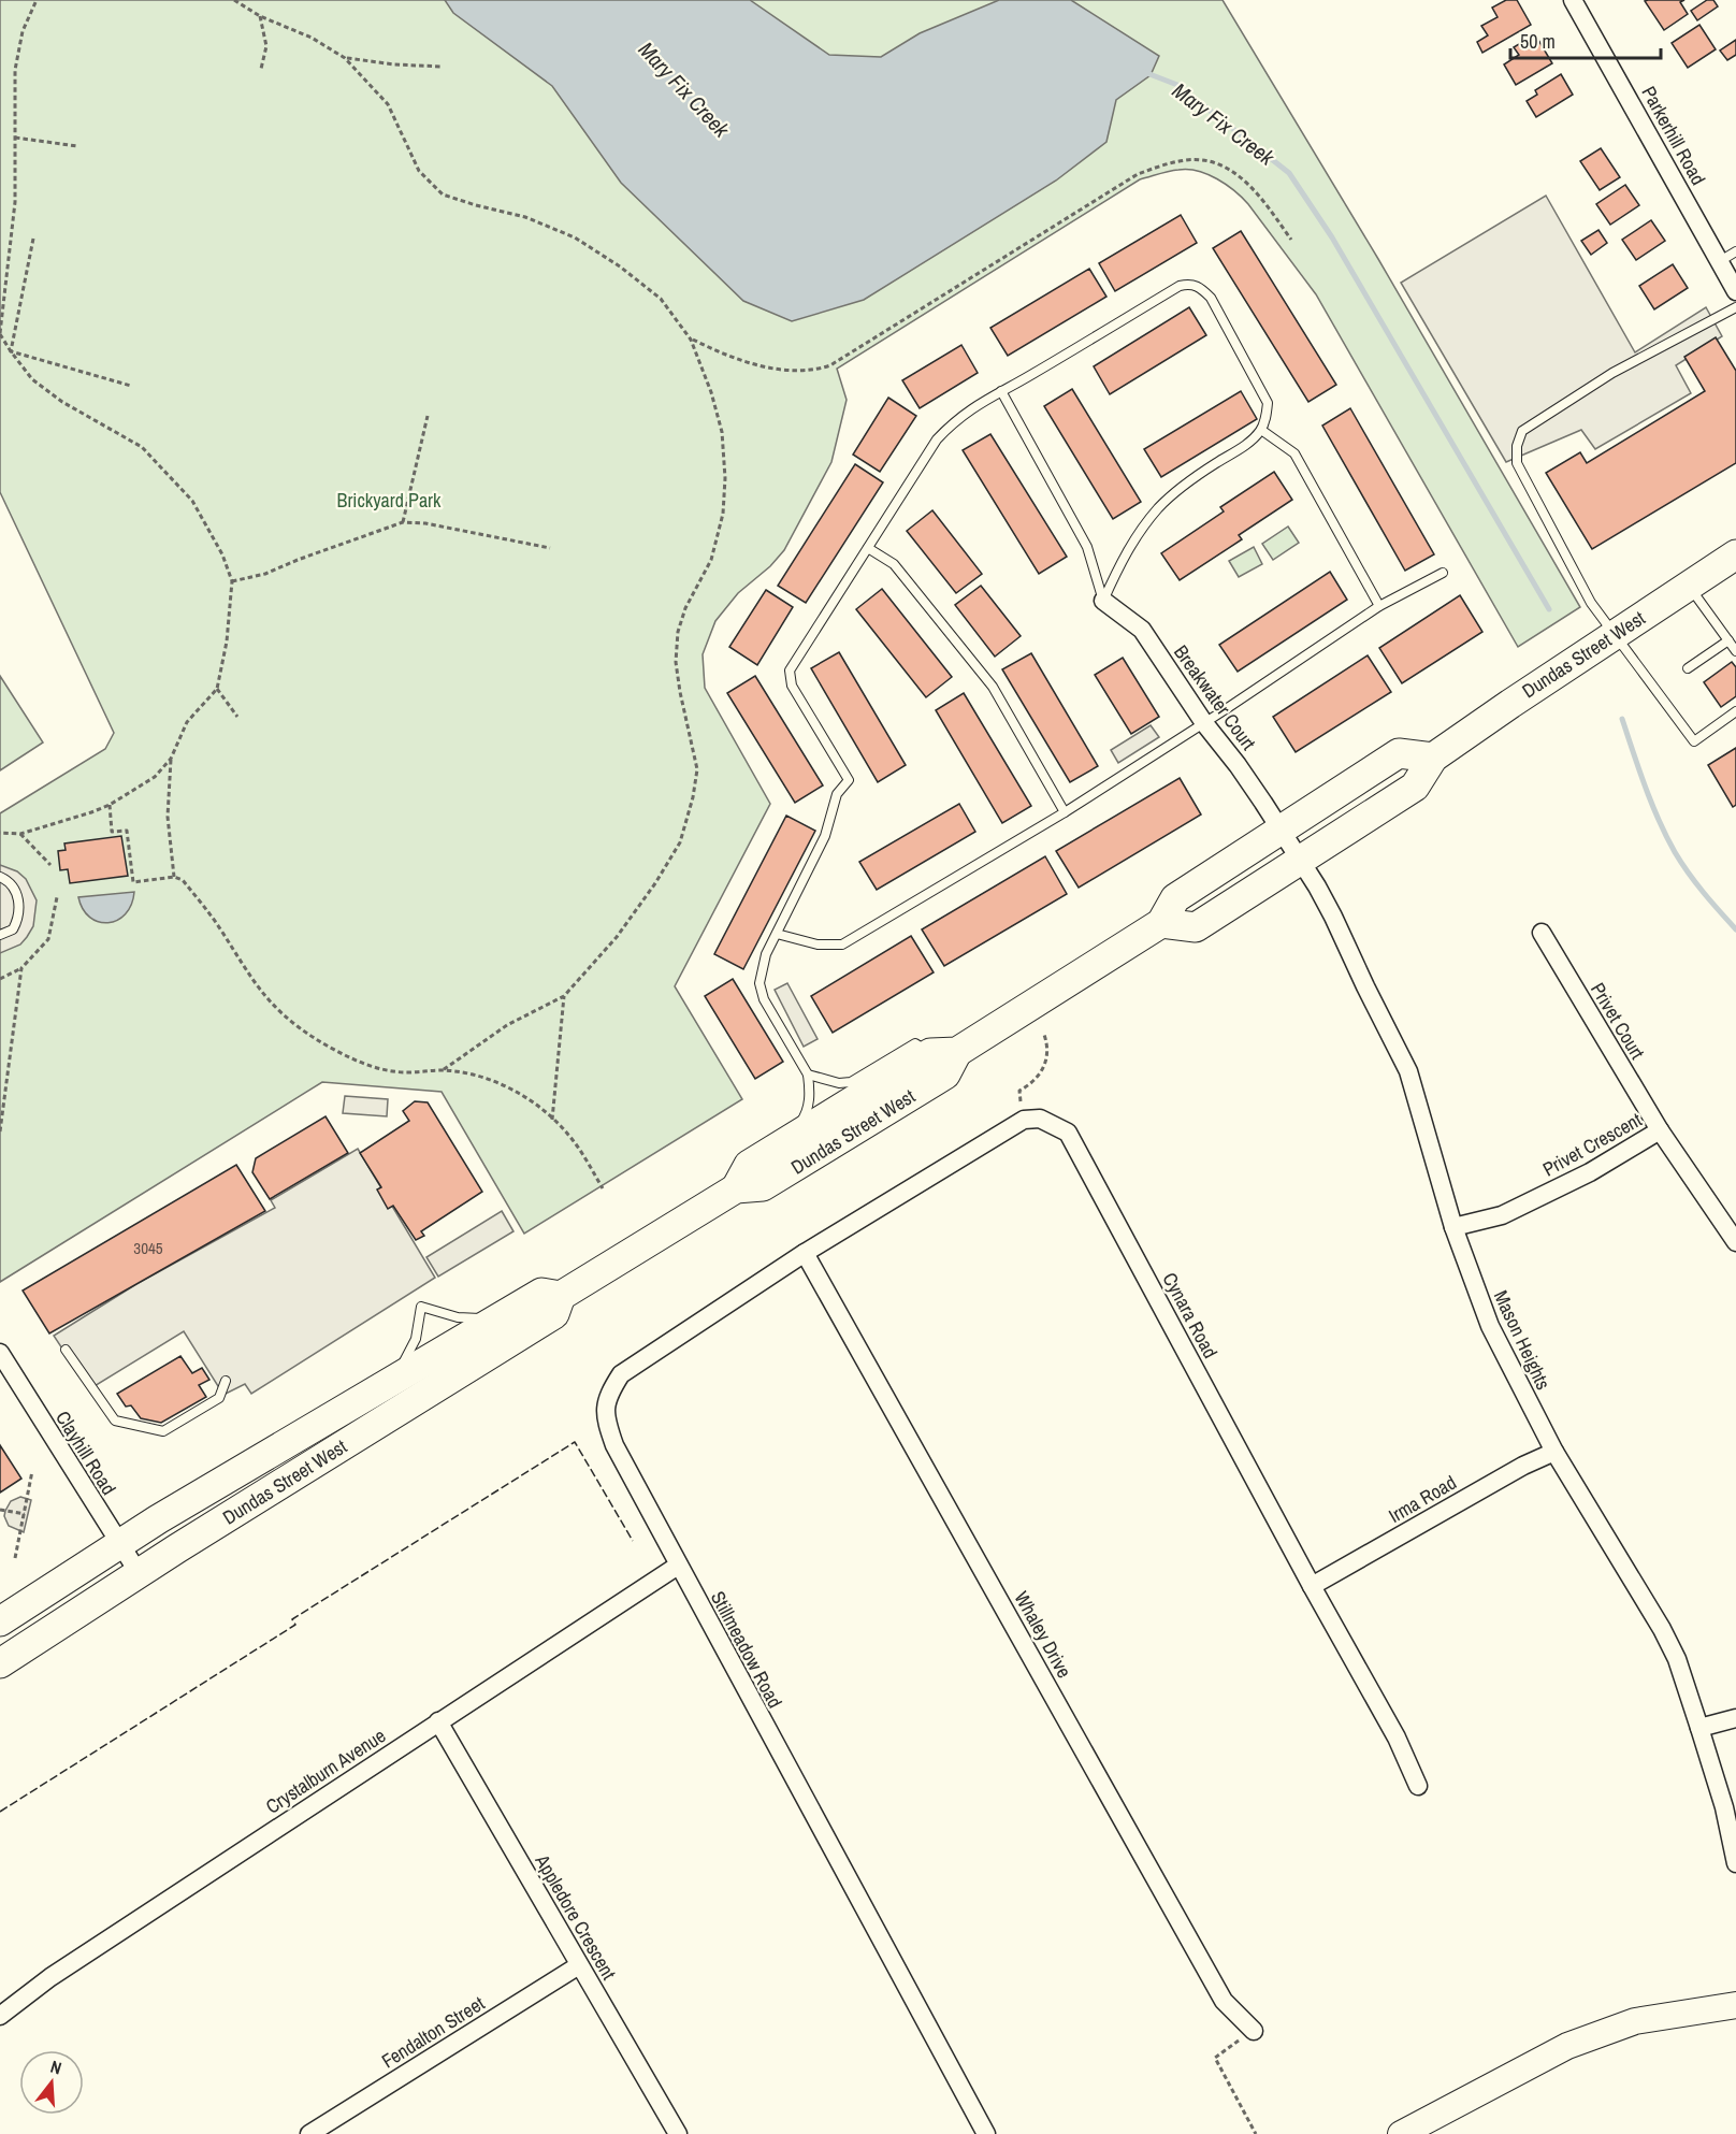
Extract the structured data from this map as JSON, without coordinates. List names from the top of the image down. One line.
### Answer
{"streets":{"main road":["Dundas Street West"],"street":["Parkerhill Road","Breakwater Court","Privet Court","Privet Crescent","Cynara Road","Mason Heights","Clayhill Road","Irma Road","Whaley Drive","Stillmeadow Road","Crystalburn Avenue","Appledore Crescent","Fendalton Street"]},"crossings":[["Dundas Street West","Breakwater Court"],["Dundas Street West","Mason Heights"],["Dundas Street West","Clayhill Road"],["Breakwater Court","Mason Heights"],["Privet Court","Privet Crescent"],["Privet Crescent","Mason Heights"],["Cynara Road","Irma Road"],["Mason Heights","Irma Road"],["Whaley Drive","Stillmeadow Road"],["Stillmeadow Road","Crystalburn Avenue"],["Crystalburn Avenue","Appledore Crescent"],["Appledore Crescent","Fendalton Street"]],"water":["Mary Fix Creek"],"parks":["Brickyard Park"],"house_numbers":["3045"],"scale_bar":"50 m","north":"top"}
